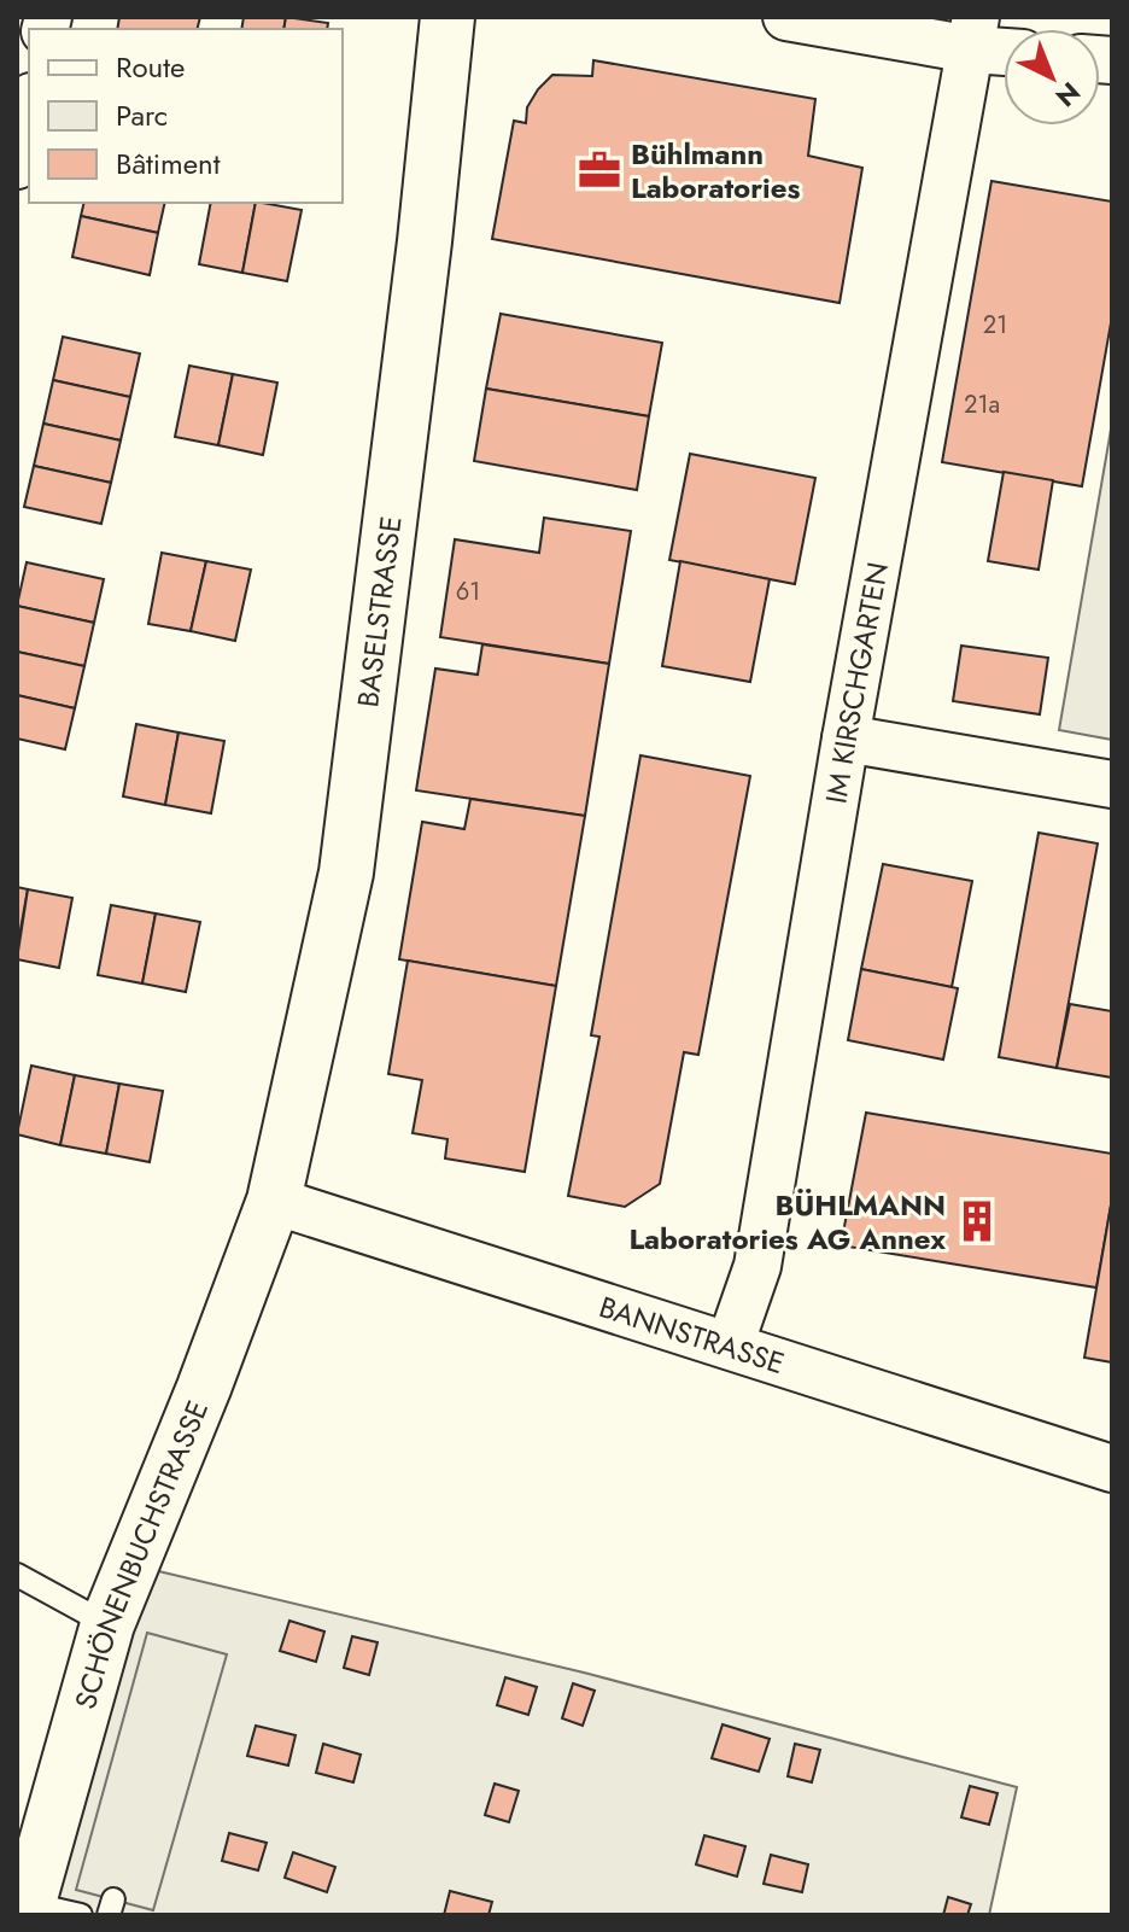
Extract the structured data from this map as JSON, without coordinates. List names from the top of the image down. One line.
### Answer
{"streets":{"street":["BASELSTRASSE","IM KIRSCHGARTEN","BANNSTRASSE","SCHÖNENBUCHSTRASSE"]},"crossings":[["BASELSTRASSE","BANNSTRASSE"],["BASELSTRASSE","SCHÖNENBUCHSTRASSE"],["IM KIRSCHGARTEN","BANNSTRASSE"],["BANNSTRASSE","SCHÖNENBUCHSTRASSE"]],"places":{"office":["Bühlmann Laboratories"],"building":["BÜHLMANN Laboratories AG Annex"]},"house_numbers":["21","21a","61"],"legend":["Route","Parc","Bâtiment"],"north":"bottom right"}
